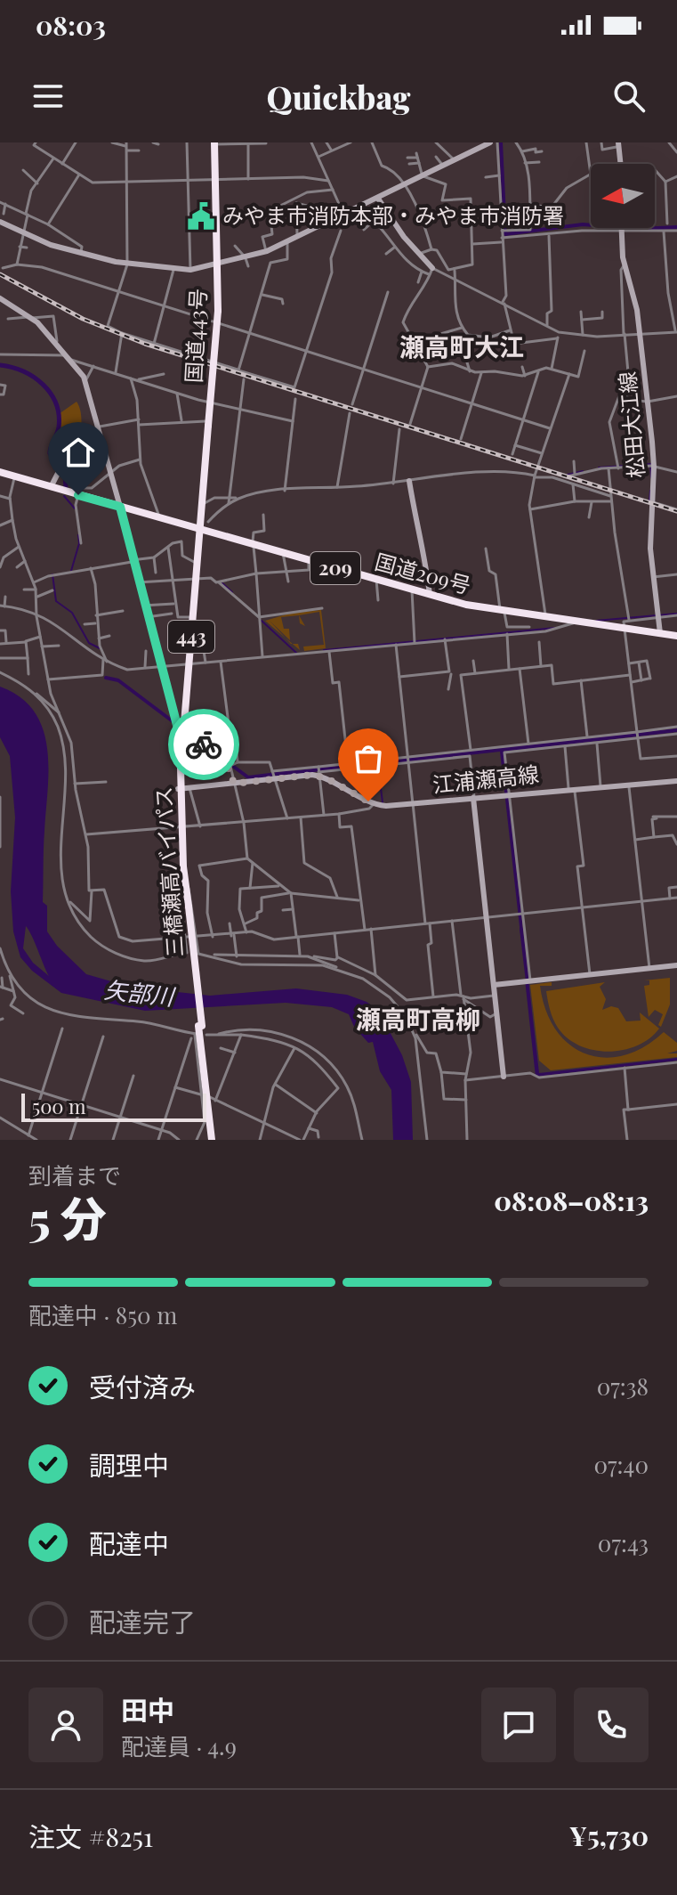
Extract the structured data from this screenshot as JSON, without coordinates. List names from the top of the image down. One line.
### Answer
{"streets":{"highway":["国道443号","209","国道209号","443","三橋瀬高バイパス"],"street":["松田大江線","江浦瀬高線"]},"crossings":[["国道443号","国道209号"],["国道443号","三橋瀬高バイパス"],["松田大江線","国道209号"],["国道209号","三橋瀬高バイパス"],["江浦瀬高線","三橋瀬高バイパス"]],"districts":["瀬高町大江","瀬高町高柳"],"water":["矢部川"],"places":{"public building":["みやま市消防本部・みやま市消防署"]},"scale_bar":"500 m","north":"left","page":{"status":"08:03","header":"Quickbag","scale":"500 m","heading":["5 分","到着まで","08:08–08:13"],"panel":["田中","配達員 · 4.9","注文 #8251","¥5,730"],"bar":"配達中 · 850 m","list":[["受付済み","07:38"],["調理中","07:40"],["配達中","07:43"],"配達完了"]}}
